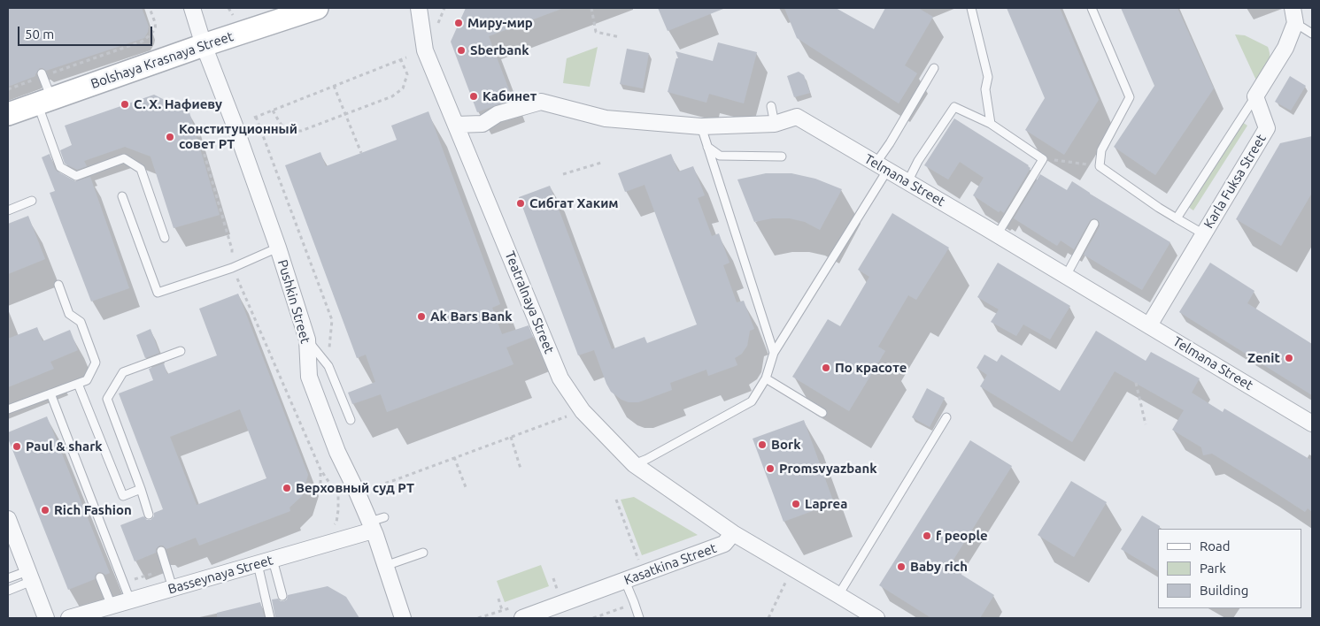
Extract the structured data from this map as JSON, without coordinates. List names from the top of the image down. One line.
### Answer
{"streets":{"street":["Bolshaya Krasnaya Street","Telmana Street","Karla Fuksa Street","Pushkin Street","Teatralnaya Street","Kasatkina Street","Basseynaya Street"]},"crossings":[["Bolshaya Krasnaya Street","Pushkin Street"],["Telmana Street","Karla Fuksa Street"],["Telmana Street","Teatralnaya Street"],["Pushkin Street","Basseynaya Street"],["Teatralnaya Street","Kasatkina Street"]],"places":["Миру-мир","Sberbank","Кабинет","С. Х. Нафиеву","Конституционный совет РТ","Сибгат Хаким","Ak Bars Bank","Zenit","По красоте","Bork","Paul & shark","Promsvyazbank","Верховный суд РТ","Laprea","Rich Fashion","f people","Baby rich"],"legend":["Road","Park","Building"],"scale_bar":"50 m"}
